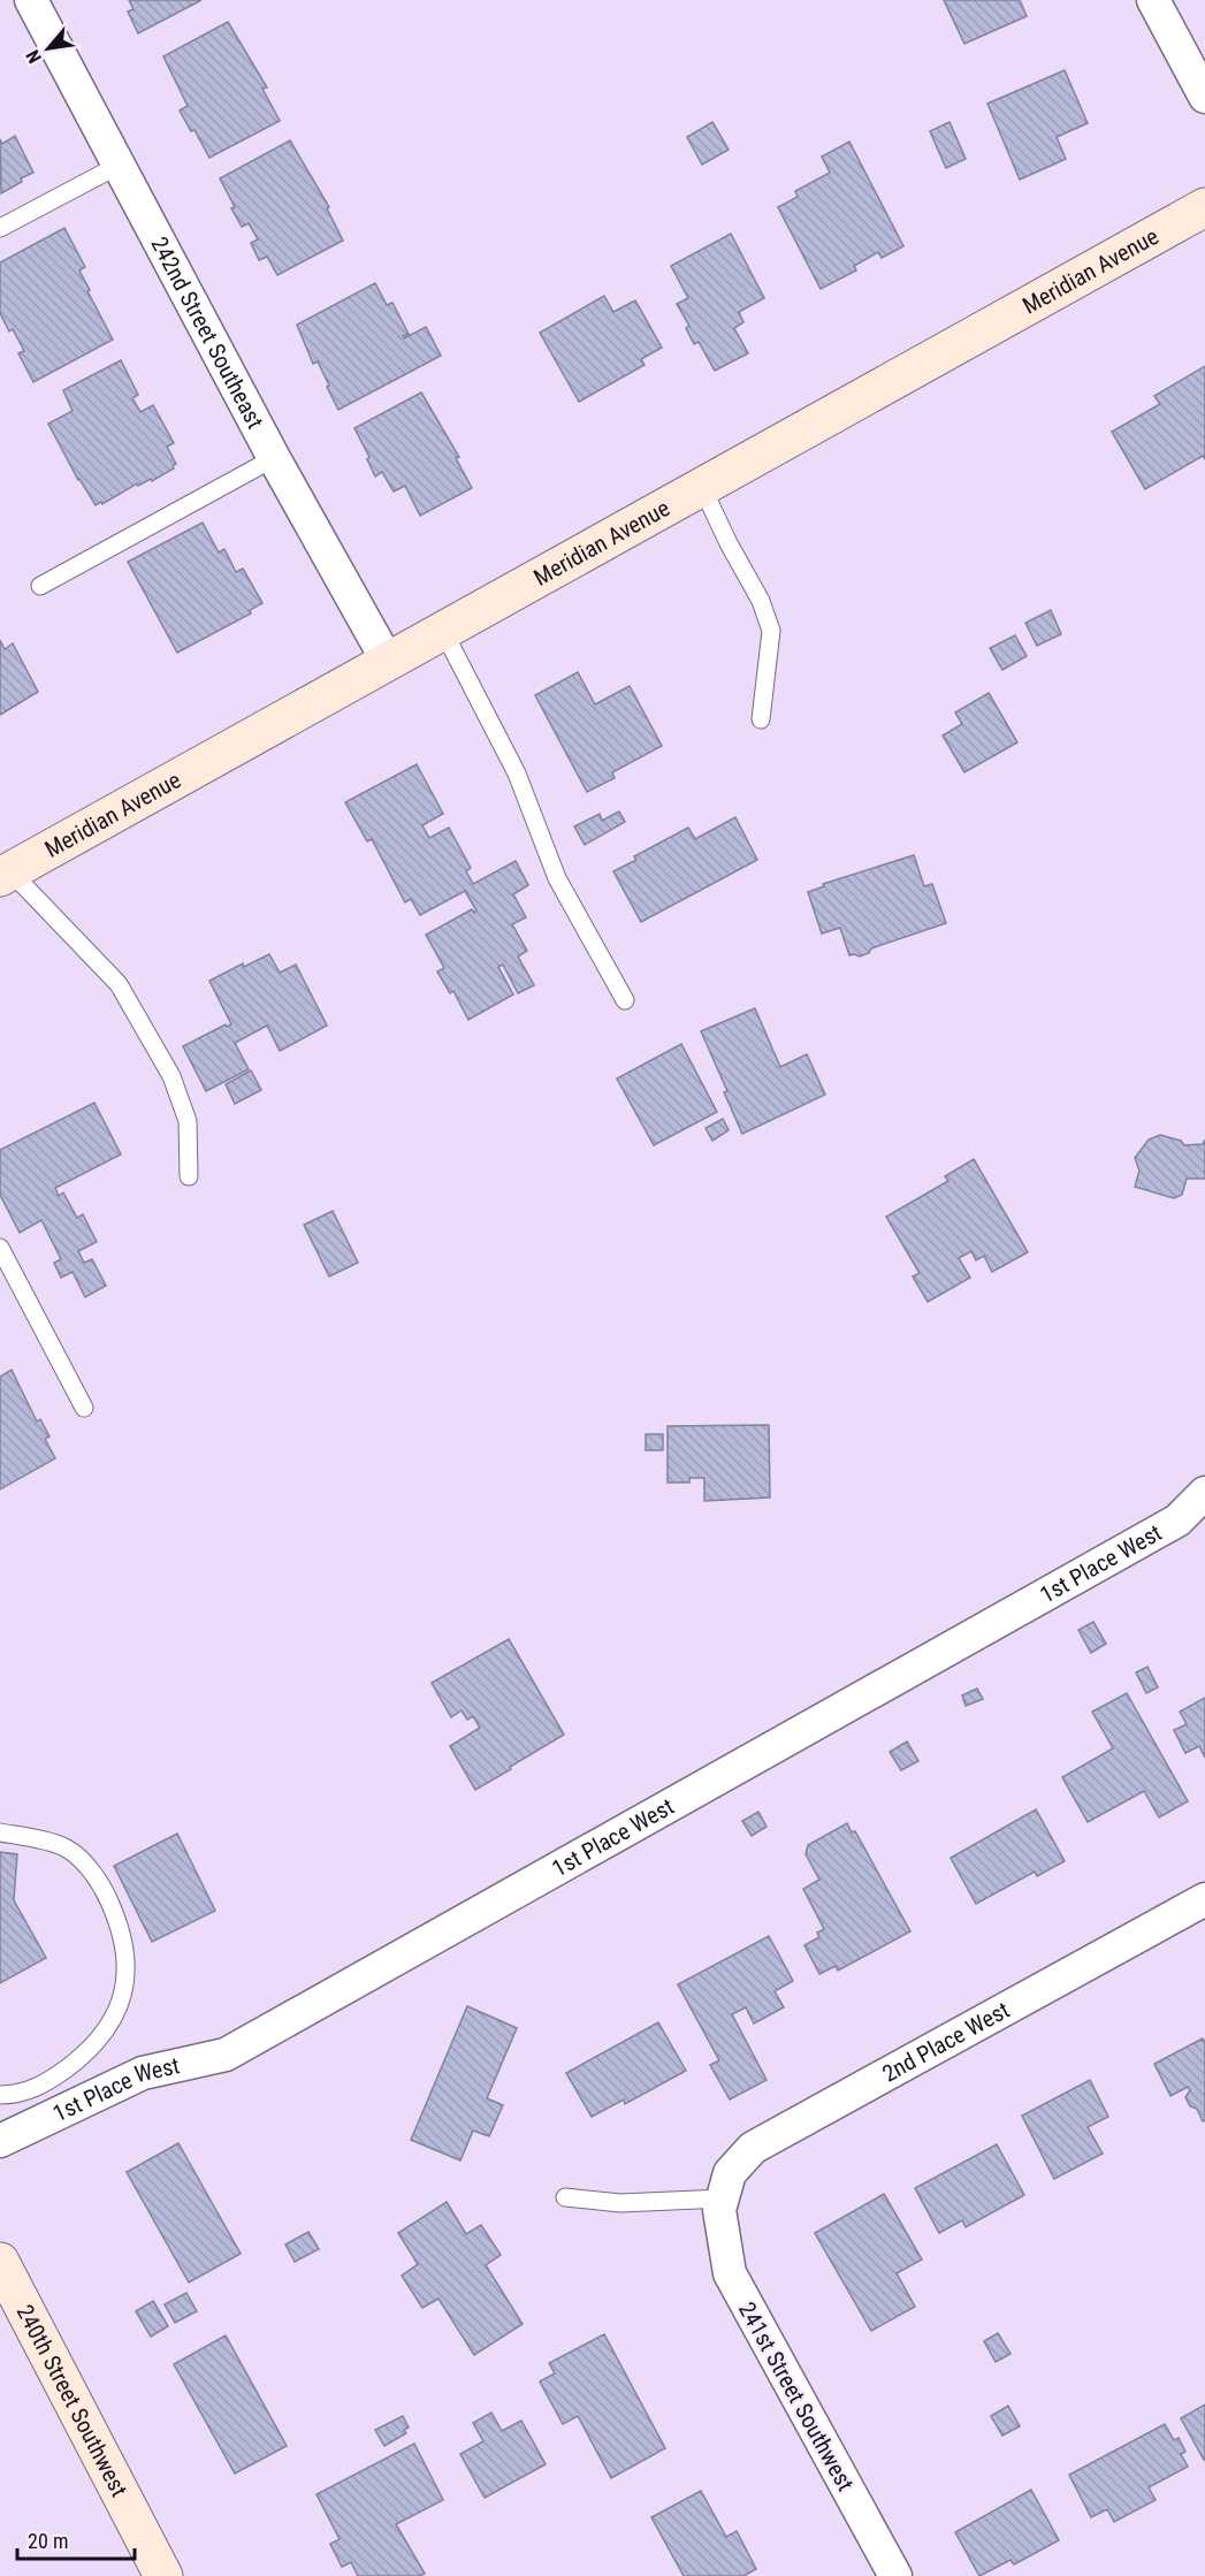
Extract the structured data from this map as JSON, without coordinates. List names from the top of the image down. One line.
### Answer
{"streets":{"main road":["Meridian Avenue","240th Street Southwest"],"street":["242nd Street Southeast","1st Place West","2nd Place West","241st Street Southwest"]},"crossings":[["Meridian Avenue","242nd Street Southeast"],["2nd Place West","241st Street Southwest"]],"scale_bar":"20 m","north":"bottom left"}
